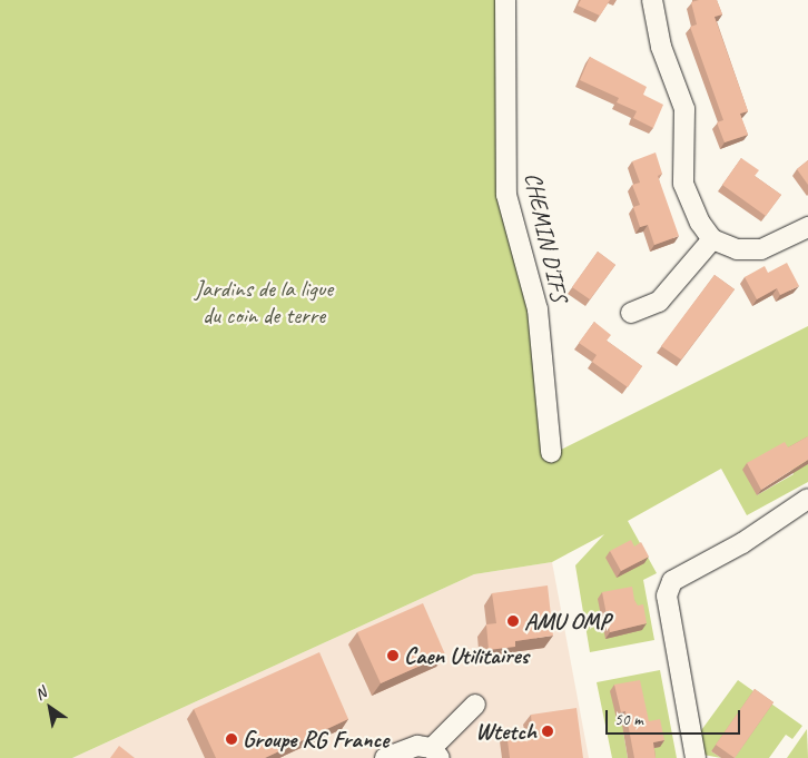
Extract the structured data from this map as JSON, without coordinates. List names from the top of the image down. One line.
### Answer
{"streets":{"street":["CHEMIN D'IFS"]},"parks":["Jardins de la ligue du coin de terre"],"places":["AMU OMP","Caen Utilitaires","Wtetch","Groupe RG France"],"scale_bar":"50 m","north":"top left"}
